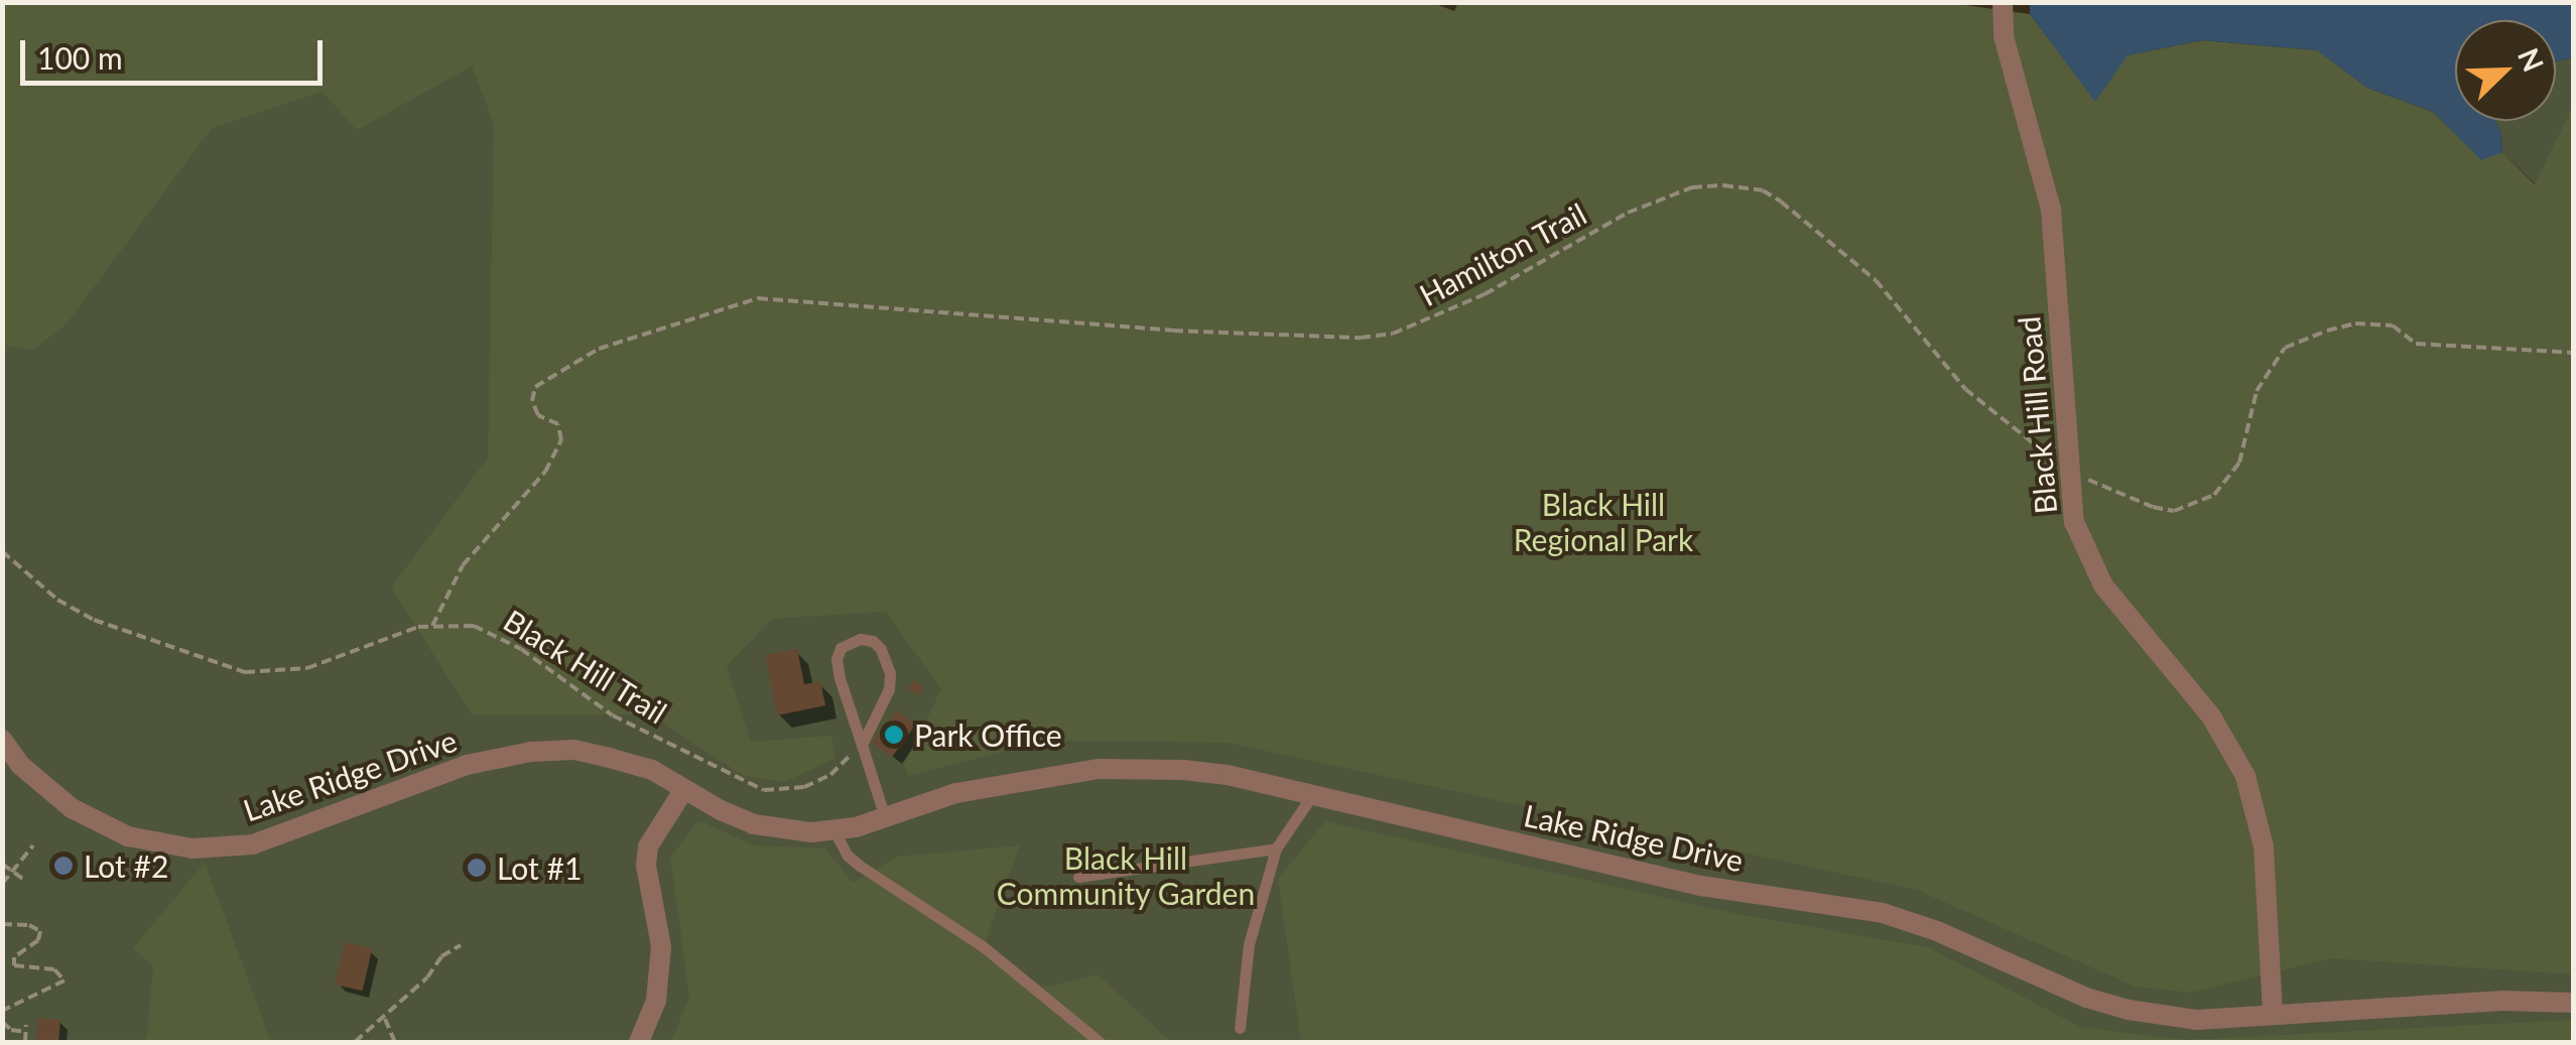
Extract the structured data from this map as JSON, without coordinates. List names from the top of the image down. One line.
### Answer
{"streets":{"street":["Black Hill Road","Lake Ridge Drive"],"path":["Hamilton Trail","Black Hill Trail"]},"crossings":[["Hamilton Trail","Black Hill Road"],["Hamilton Trail","Black Hill Trail"],["Black Hill Road","Lake Ridge Drive"]],"parks":["Black Hill Regional Park","Black Hill Community Garden"],"places":["Park Office","Lot #2","Lot #1"],"scale_bar":"100 m","north":"top right"}
